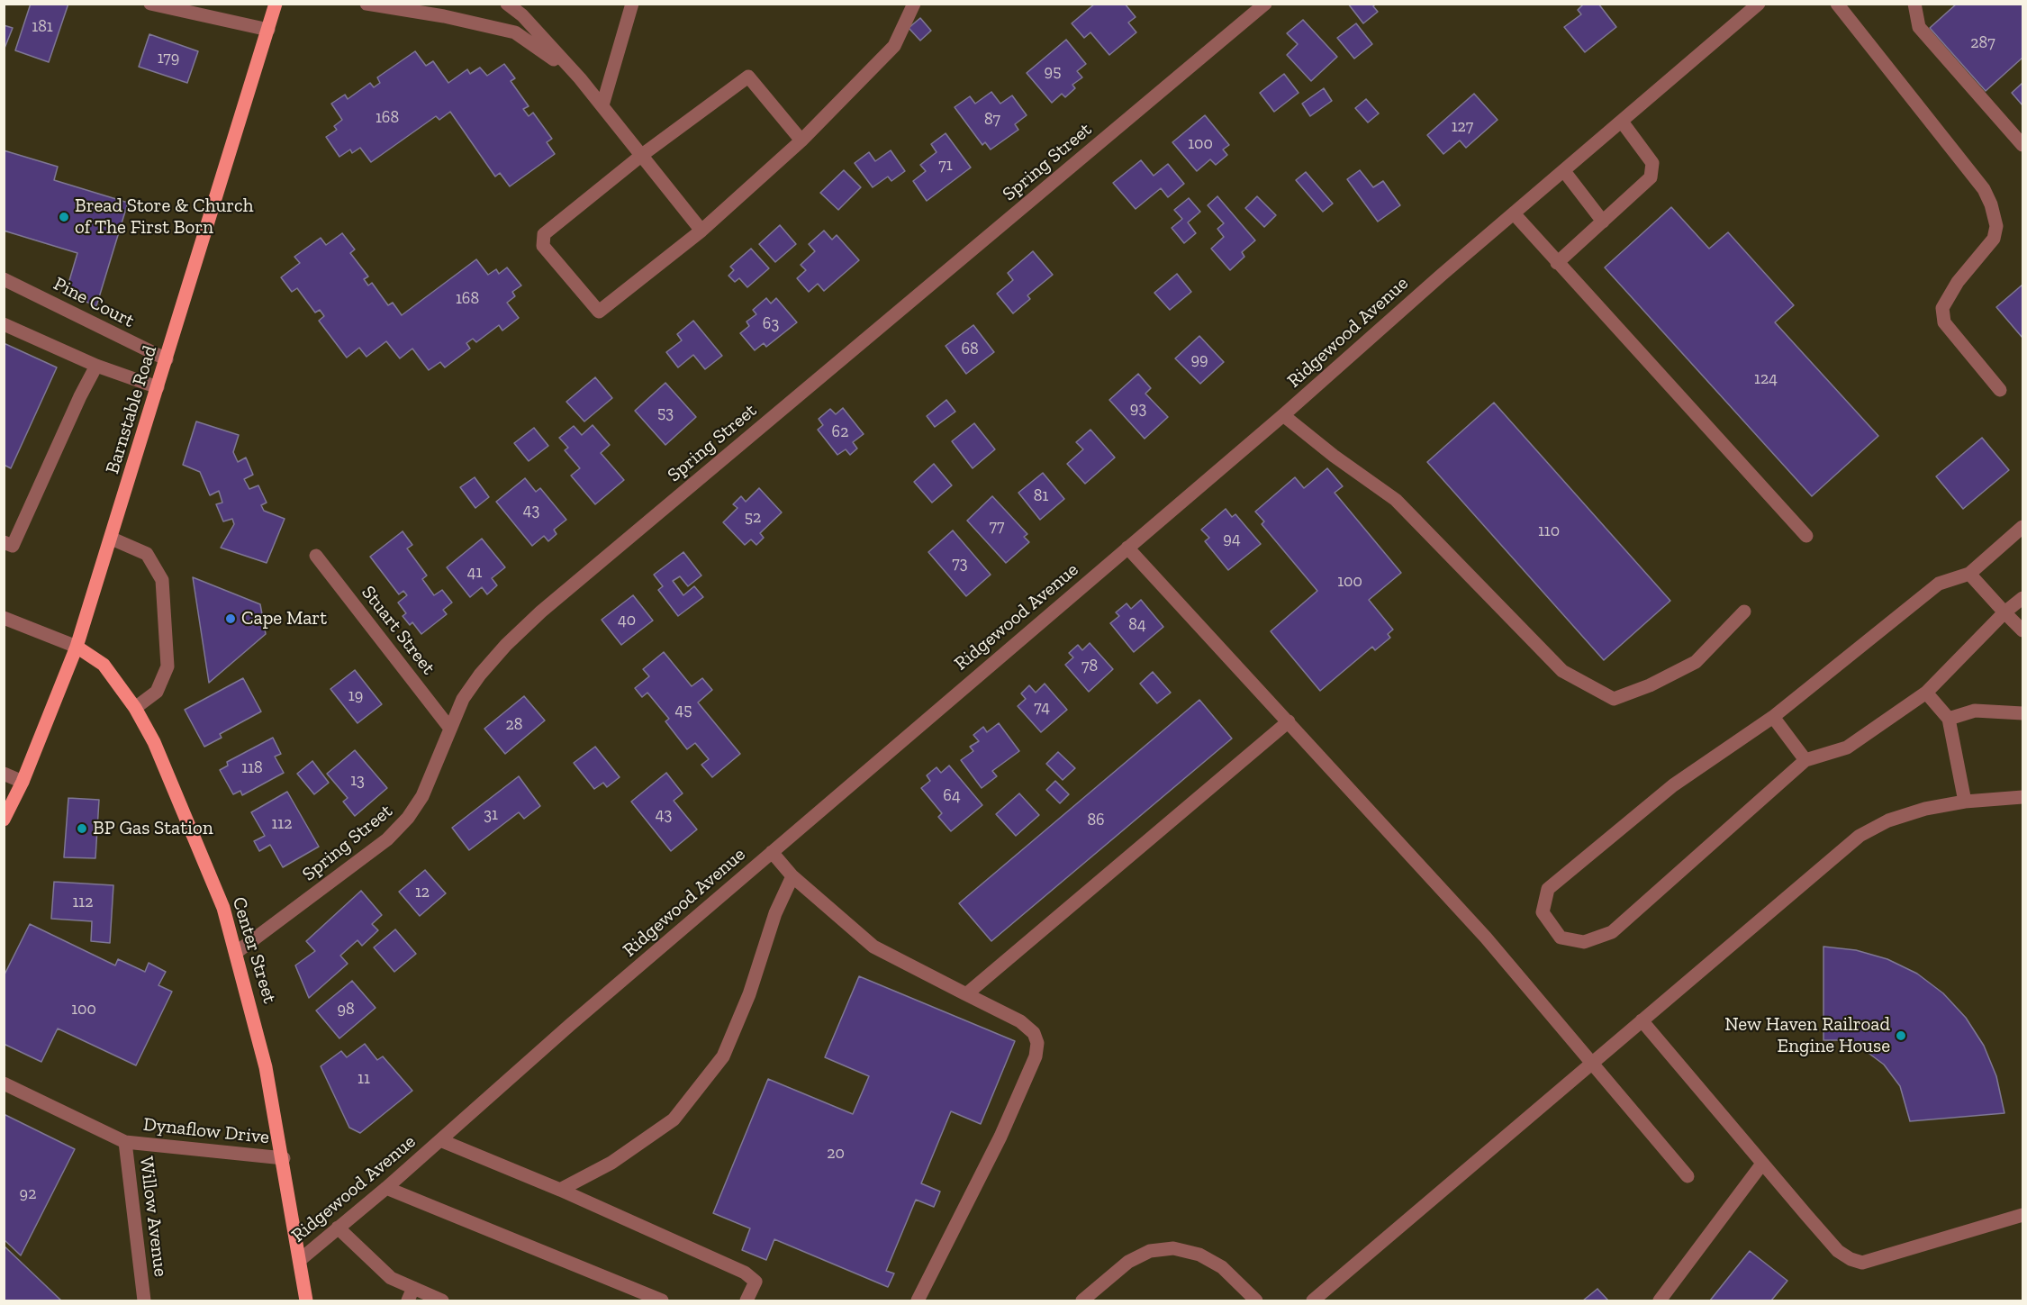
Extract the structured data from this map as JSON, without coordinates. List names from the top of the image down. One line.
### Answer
{"streets":{"main road":["Barnstable Road","Center Street"],"street":["Spring Street","Pine Court","Ridgewood Avenue","Stuart Street","Dynaflow Drive","Willow Avenue"]},"crossings":[["Spring Street","Stuart Street"],["Spring Street","Center Street"],["Pine Court","Barnstable Road"],["Ridgewood Avenue","Center Street"],["Barnstable Road","Center Street"],["Center Street","Dynaflow Drive"],["Dynaflow Drive","Willow Avenue"]],"places":["Bread Store & Church of The First Born","Cape Mart","BP Gas Station","New Haven Railroad Engine House"],"house_numbers":["181","287","179","95","168","87","127","100","71","168","63","68","99","124","93","53","62","81","43","52","77","110","94","73","41","100","40","84","78","19","74","45","28","118","13","64","31","43","86","112","12","112","100","98","11","20","92"]}
